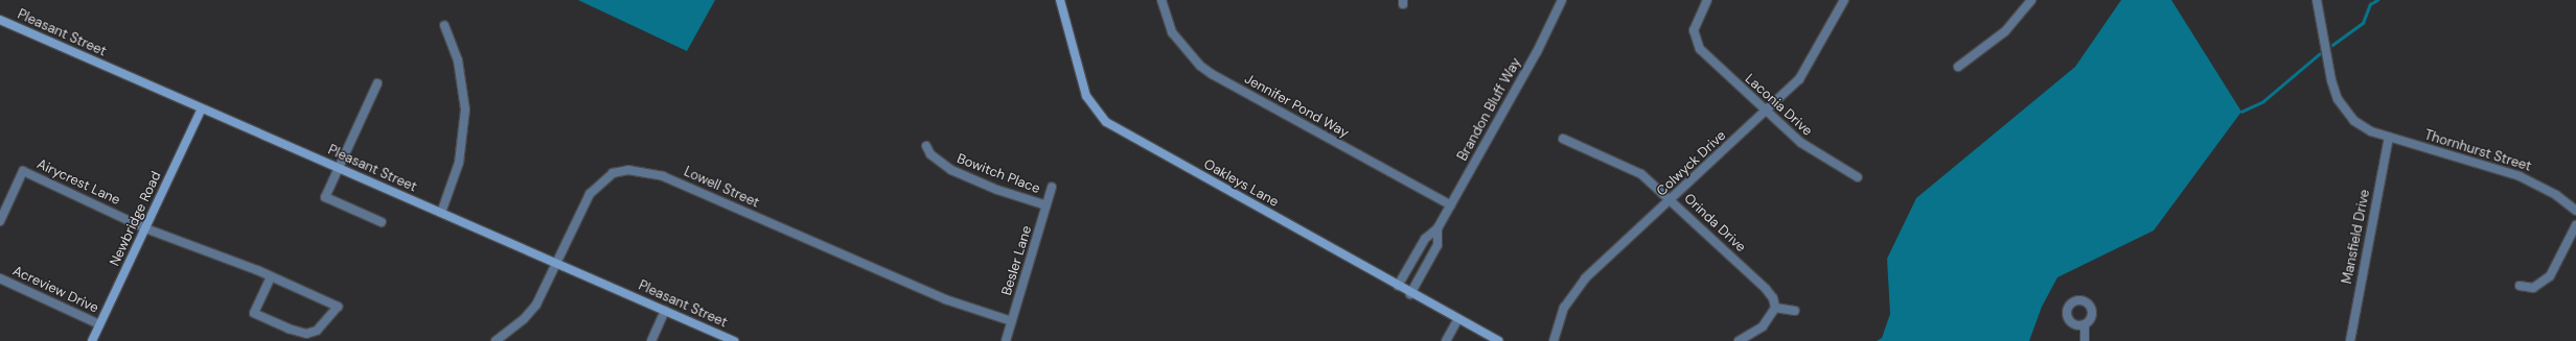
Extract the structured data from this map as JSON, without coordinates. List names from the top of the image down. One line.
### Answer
{"streets":{"street":["Pleasant Street","Laconia Drive","Jennifer Pond Way","Brandon Bluff Way","Thornhurst Street","Colwyck Drive","Bowitch Place","Airycrest Lane","Oakleys Lane","Lowell Street","Newbridge Road","Orinda Drive","Mansfield Drive","Besler Lane","Acreview Drive"]},"crossings":[["Pleasant Street","Lowell Street"],["Pleasant Street","Newbridge Road"],["Laconia Drive","Colwyck Drive"],["Jennifer Pond Way","Brandon Bluff Way"],["Brandon Bluff Way","Oakleys Lane"],["Thornhurst Street","Mansfield Drive"],["Colwyck Drive","Orinda Drive"],["Bowitch Place","Besler Lane"],["Airycrest Lane","Newbridge Road"],["Lowell Street","Besler Lane"],["Newbridge Road","Acreview Drive"]]}
